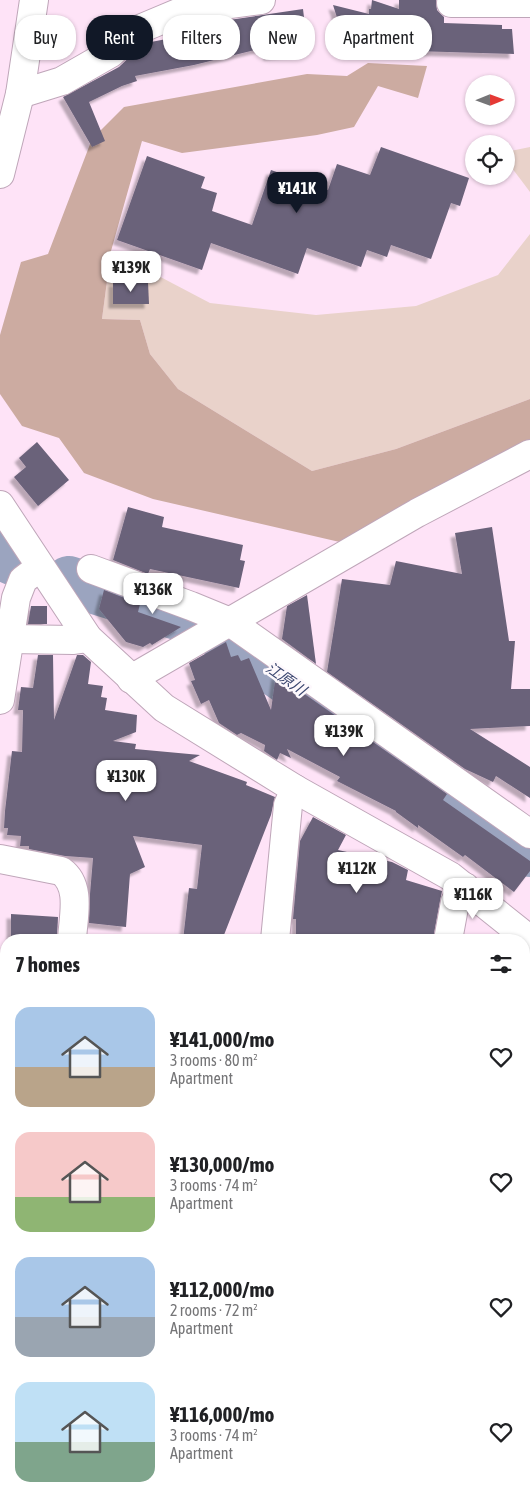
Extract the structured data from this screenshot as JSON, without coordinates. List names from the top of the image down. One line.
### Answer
{"water":["江原川"],"north":"right","page":{"chip":["Buy","Rent","Filters","New","Apartment"],"price":["¥141K","¥139K","¥136K","¥139K","¥130K","¥112K","¥116K"],"heading":"7 homes","list":[{"name":"¥141,000/mo","note":"3 rooms · 80 m² · Apartment"},{"name":"¥130,000/mo","note":"3 rooms · 74 m² · Apartment"},{"name":"¥112,000/mo","note":"2 rooms · 72 m² · Apartment"},{"name":"¥116,000/mo","note":"3 rooms · 74 m² · Apartment"}]}}
